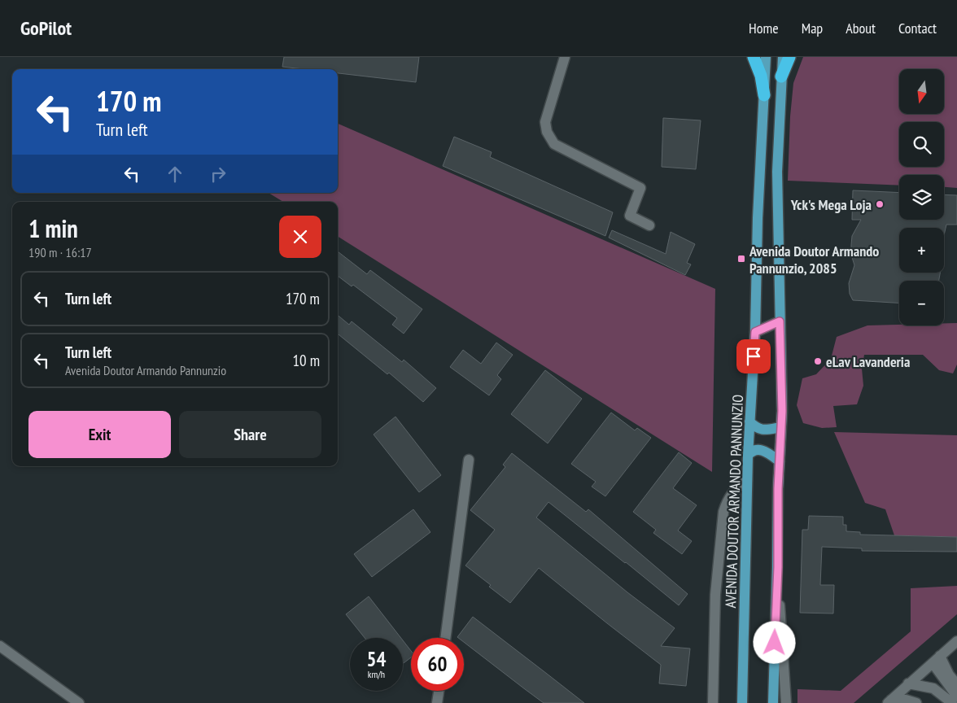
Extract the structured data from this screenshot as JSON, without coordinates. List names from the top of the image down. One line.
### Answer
{"streets":{"main road":["AVENIDA DOUTOR ARMANDO PANNUNZIO"]},"places":{"other":["Yck's Mega Loja","eLav Lavanderia"],"transit":["Avenida Doutor Armando Pannunzio, 2085"]},"north":"bottom","page":{"header":"GoPilot","nav":["Home","Map","About","Contact"],"map_buttons":["+","−"],"turn":["170 m","Turn left"],"heading":["1 min","190 m · 16:17"],"list":[{"name":"Turn left","value":"170 m"},{"name":"Turn left","note":"Avenida Doutor Armando Pannunzio","value":"10 m"}],"buttons":["Exit","Share"],"speed":"54 km/h","limit":"60"}}
